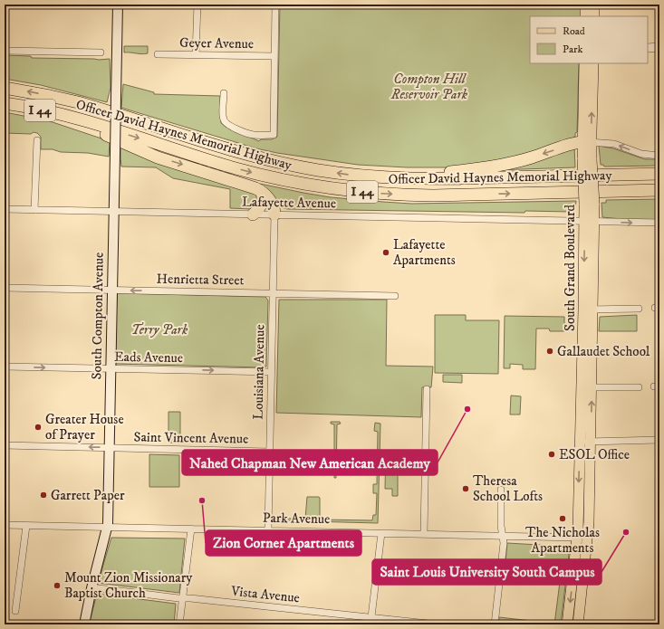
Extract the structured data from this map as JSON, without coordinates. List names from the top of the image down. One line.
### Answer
{"streets":{"highway":["I 44","Officer David Haynes Memorial Highway"],"main road":["South Grand Boulevard","South Compton Avenue"],"street":["Geyer Avenue","Lafayette Avenue","Henrietta Street","Eads Avenue","Louisiana Avenue","Saint Vincent Avenue","Park Avenue","Vista Avenue"]},"crossings":[["Lafayette Avenue","South Grand Boulevard"],["Lafayette Avenue","South Compton Avenue"],["Lafayette Avenue","Louisiana Avenue"],["South Grand Boulevard","Park Avenue"],["Henrietta Street","South Compton Avenue"],["Henrietta Street","Louisiana Avenue"],["South Compton Avenue","Eads Avenue"],["South Compton Avenue","Saint Vincent Avenue"],["South Compton Avenue","Park Avenue"],["South Compton Avenue","Vista Avenue"],["Eads Avenue","Louisiana Avenue"],["Louisiana Avenue","Saint Vincent Avenue"],["Louisiana Avenue","Park Avenue"]],"one_way":["Henrietta Street","Eads Avenue","Saint Vincent Avenue"],"parks":["Compton Hill Reservoir Park","Terry Park"],"places":["Lafayette Apartments","Gallaudet School","Nahed Chapman New American Academy","Greater House of Prayer","ESOL Office","Theresa School Lofts","Garrett Paper","Zion Corner Apartments","The Nicholas Apartments","Saint Louis University South Campus","Mount Zion Missionary Baptist Church"],"legend":["Road","Park"]}
